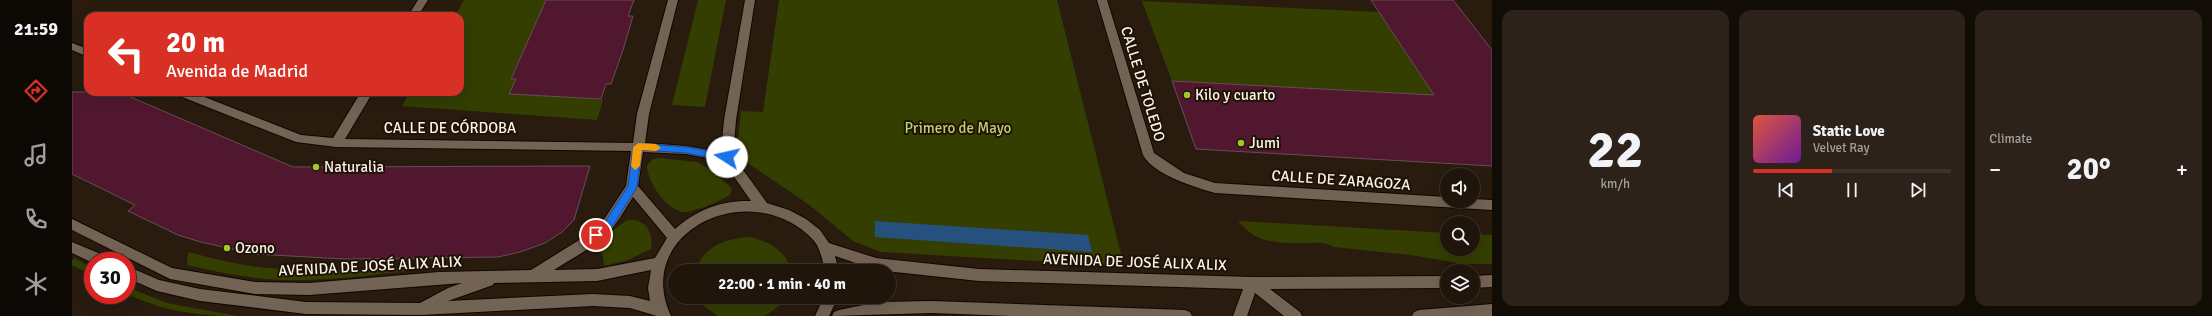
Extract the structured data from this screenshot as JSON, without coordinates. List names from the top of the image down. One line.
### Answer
{"streets":{"street":["CALLE DE TOLEDO","CALLE DE CÓRDOBA","CALLE DE ZARAGOZA","AVENIDA DE JOSÉ ALIX ALIX"]},"crossings":[["CALLE DE TOLEDO","CALLE DE ZARAGOZA"]],"parks":["Primero de Mayo"],"places":["Kilo y cuarto","Jumi","Naturalia","Ozono"],"page":{"tabs":"21:59","tile":[["22","km/h"],"Climate"],"turn":["20 m","Avenida de Madrid"],"song":["Static Love","Velvet Ray"],"heat":["−","20°","+"],"limit":"30","trip":"22:00 · 1 min · 40 m"}}
